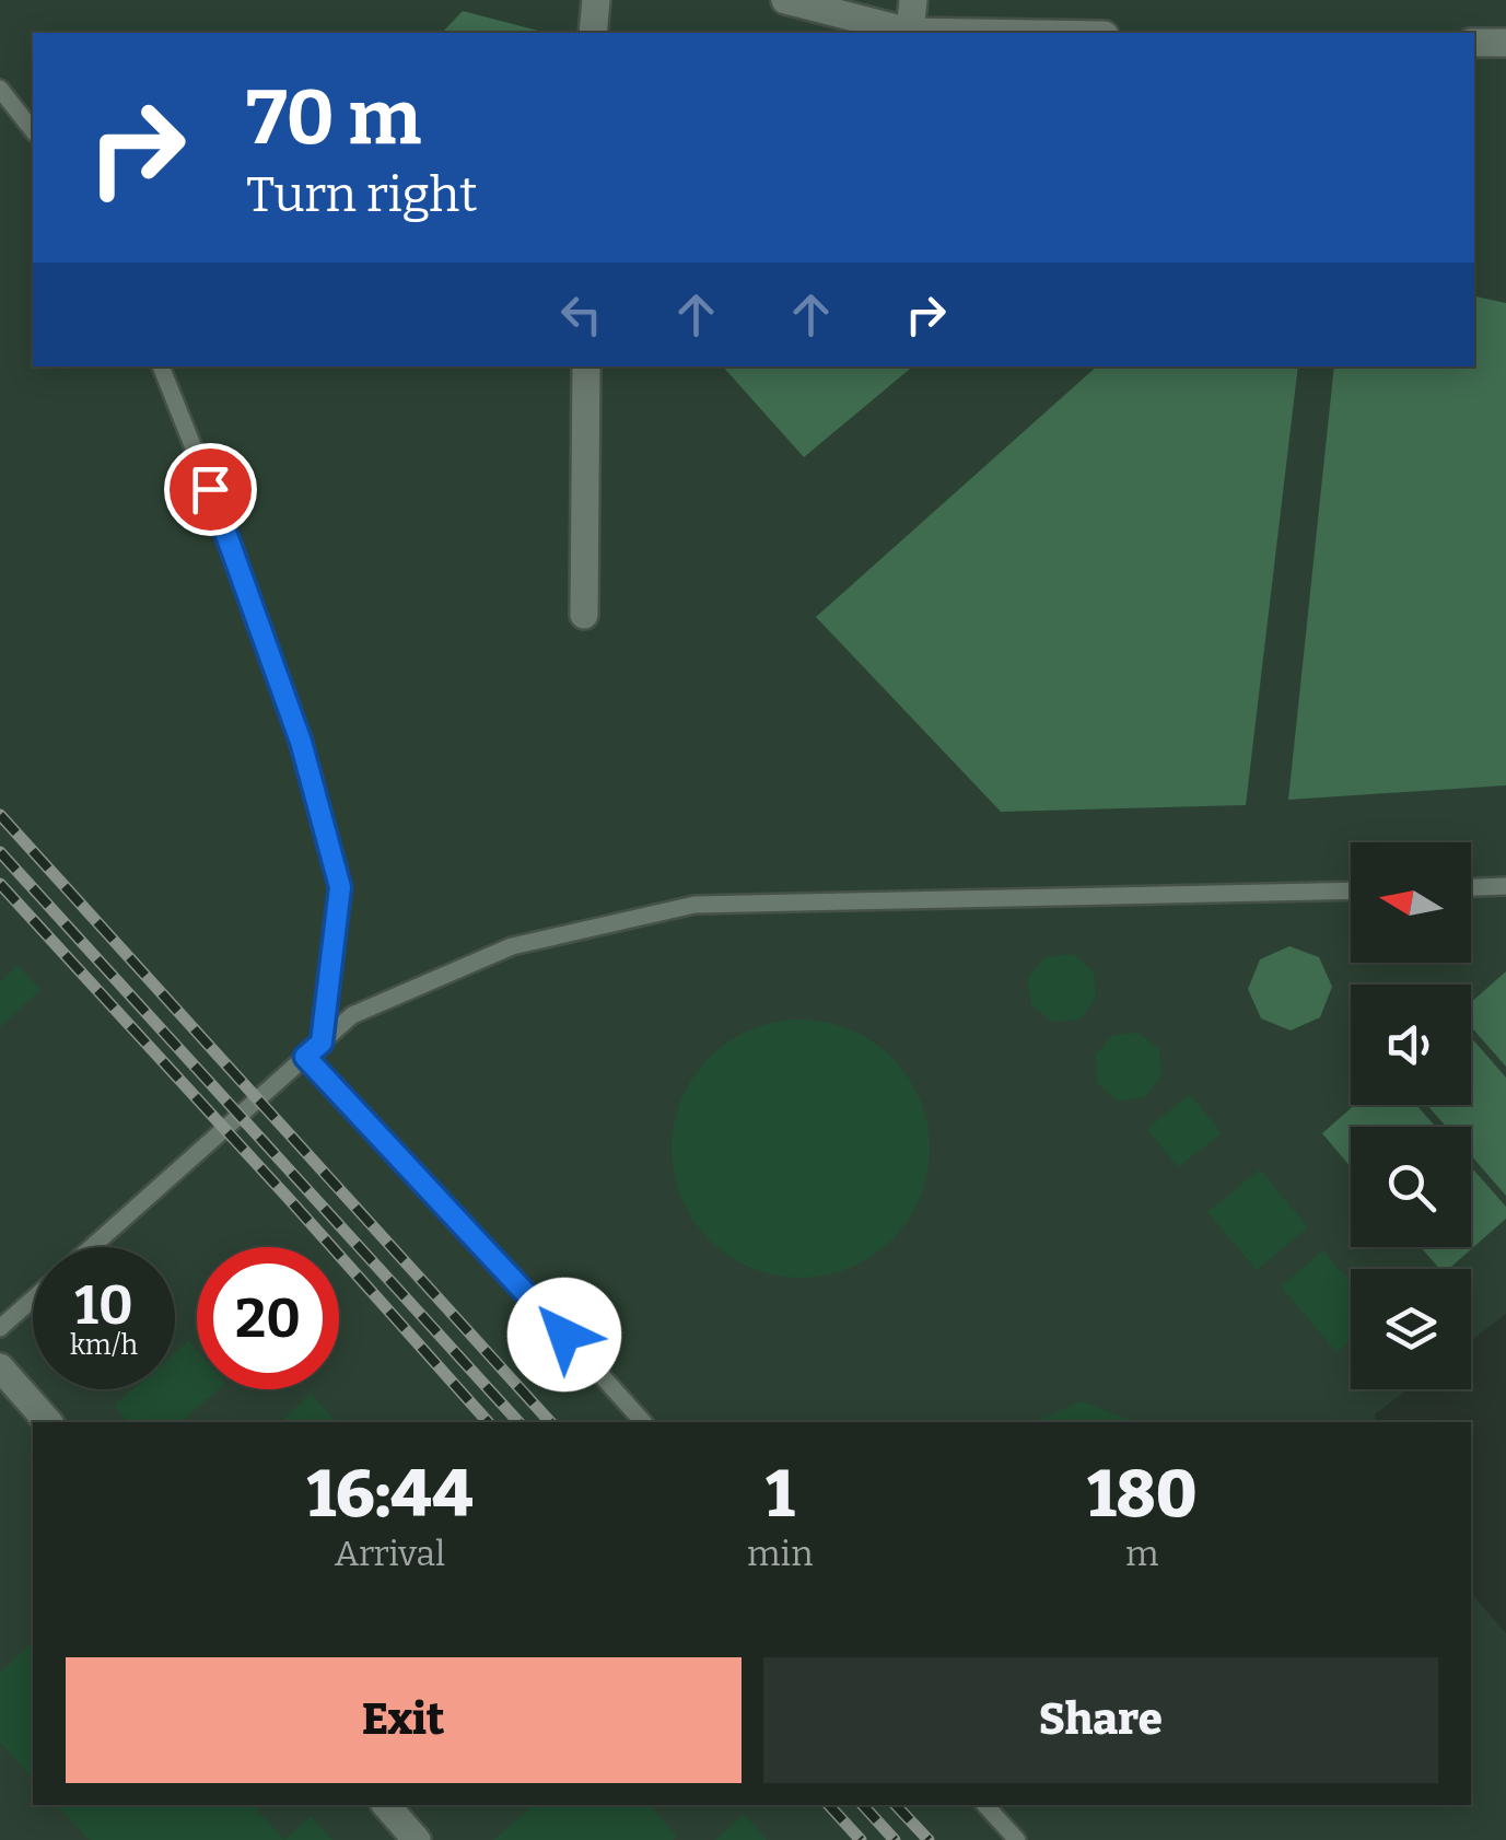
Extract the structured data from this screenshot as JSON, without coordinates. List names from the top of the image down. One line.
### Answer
{"north":"left","page":{"turn":["70 m","Turn right"],"speed":"10 km/h","limit":"20","eta":["16:44","Arrival","1","min","180","m"],"buttons":["Exit","Share"]}}
